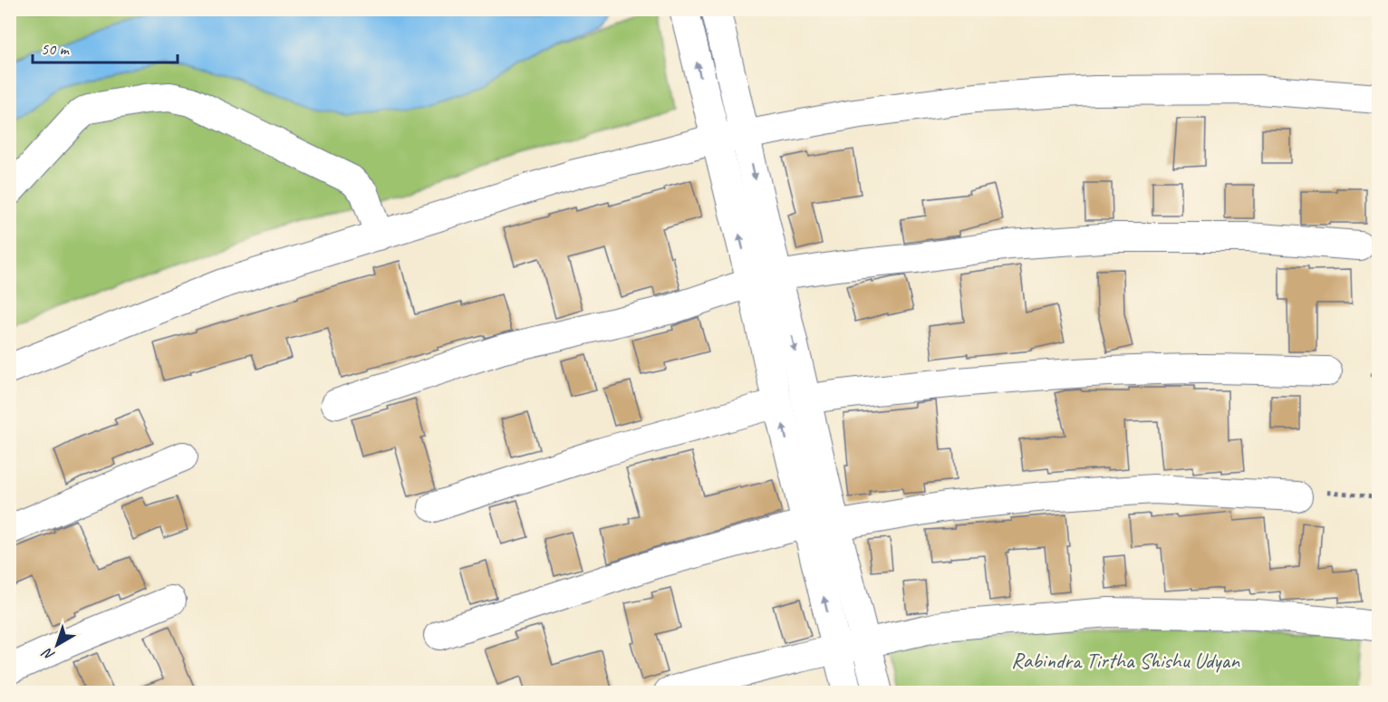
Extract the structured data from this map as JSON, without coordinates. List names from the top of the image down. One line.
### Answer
{"parks":["Rabindra Tirtha Shishu Udyan"],"scale_bar":"50 m","north":"bottom left"}
